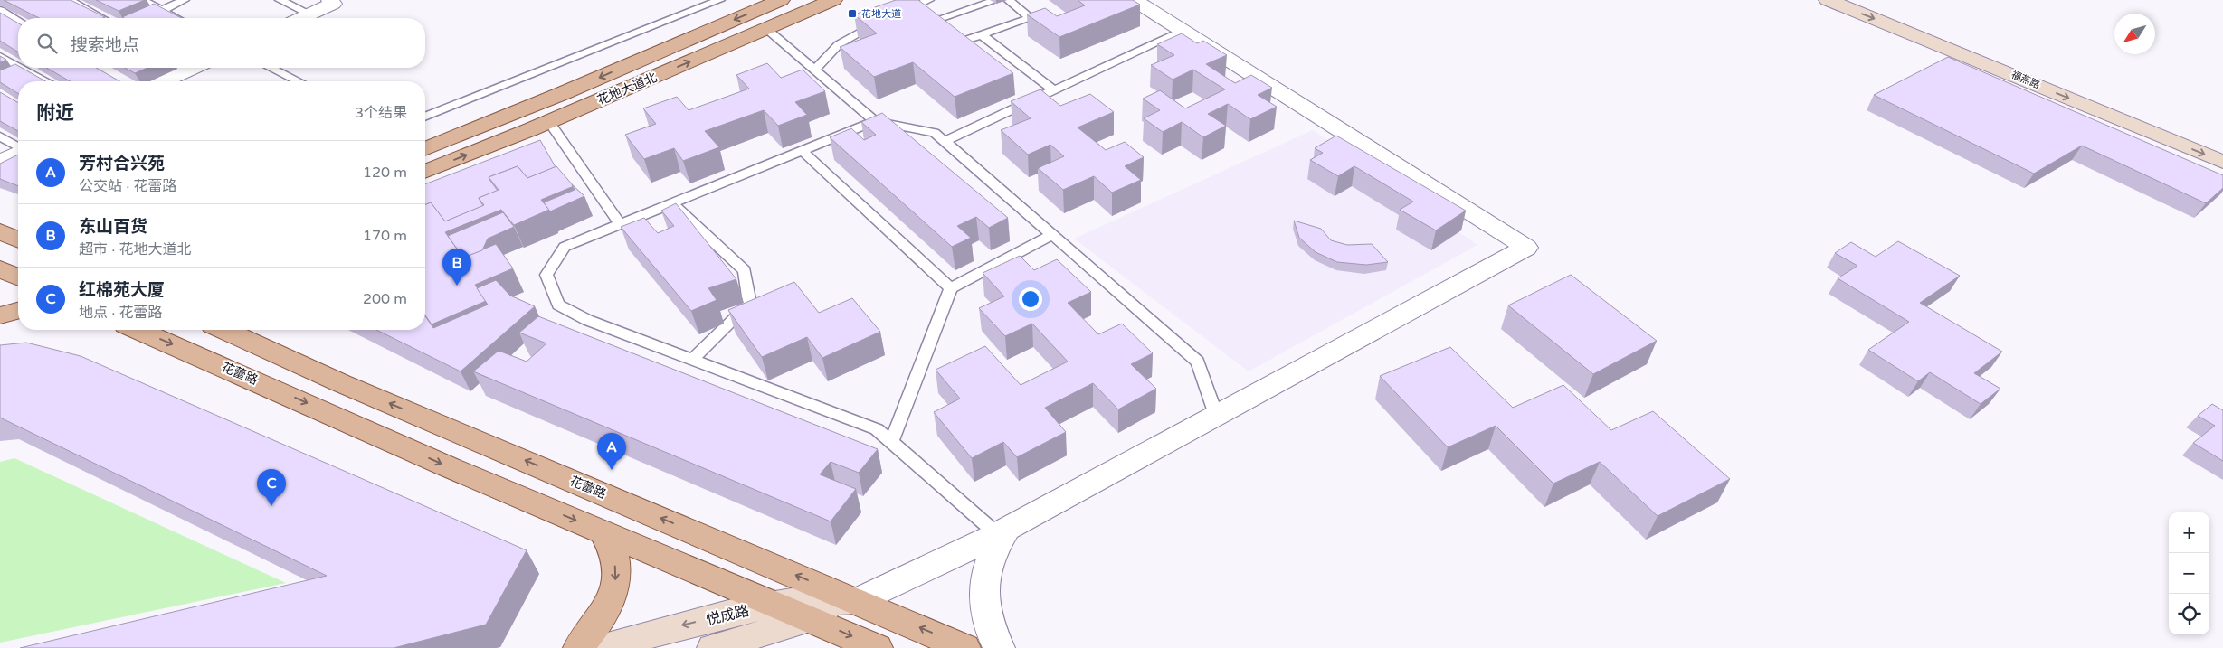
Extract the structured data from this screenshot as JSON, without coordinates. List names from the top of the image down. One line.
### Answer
{"streets":{"main road":["花地大道北","花蕾路"],"street":["福燕路","悦成路"]},"crossings":[["花蕾路","悦成路"]],"places":{"transit":["花地大道"]},"north":"bottom left","page":{"search":"搜索地点","heading":["附近","3个结果"],"list":[{"mark":"A","name":"芳村合兴苑","note":"公交站 · 花蕾路","value":"120 m"},{"mark":"B","name":"东山百货","note":"超市 · 花地大道北","value":"170 m"},{"mark":"C","name":"红棉苑大厦","note":"地点 · 花蕾路","value":"200 m"}],"pins":["B","A","C"],"map_buttons":["+","−"]}}
